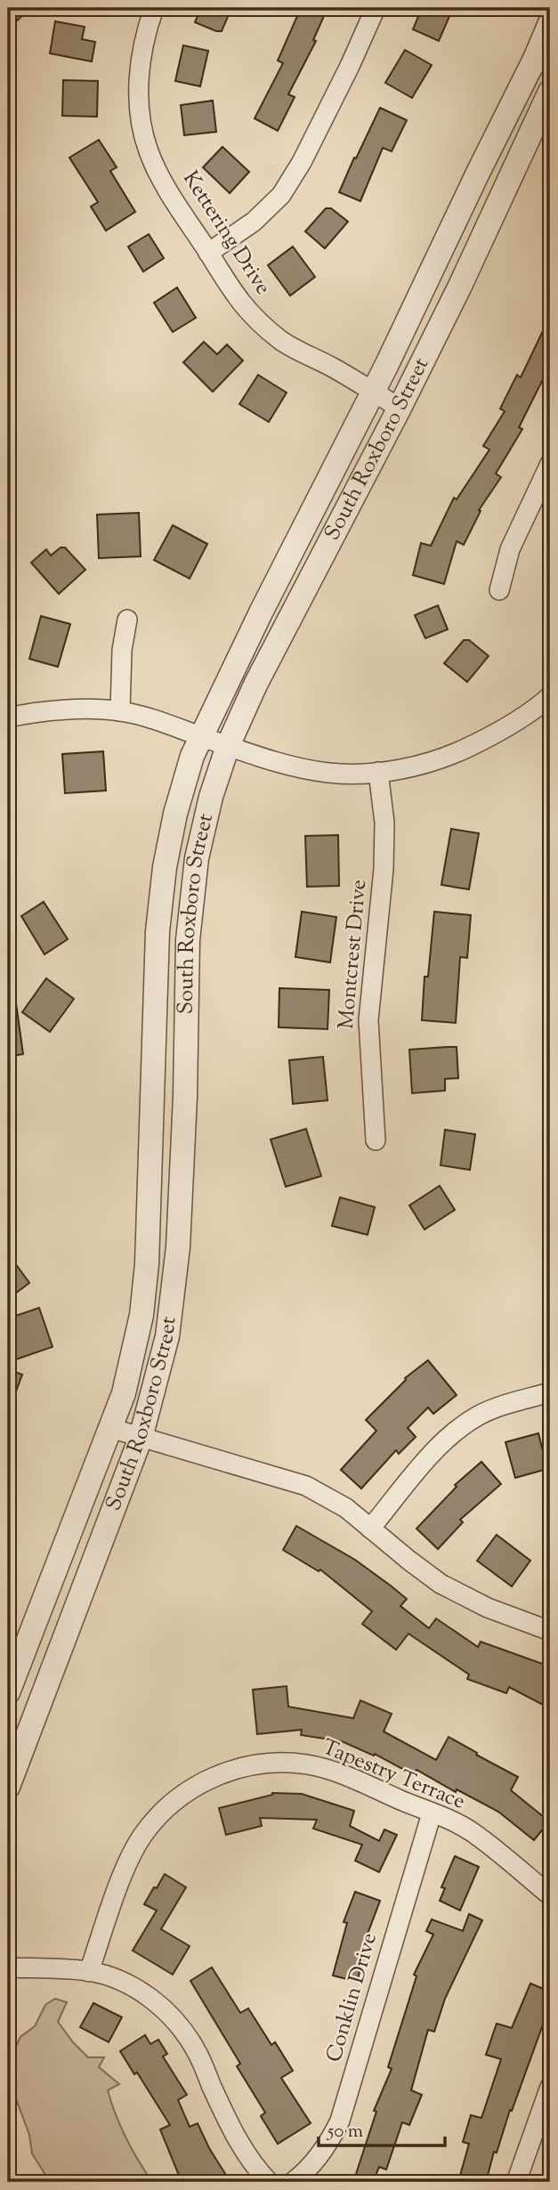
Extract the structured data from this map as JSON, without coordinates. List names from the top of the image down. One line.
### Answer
{"streets":{"street":["Kettering Drive","South Roxboro Street","Montcrest Drive","Tapestry Terrace","Conklin Drive"]},"crossings":[["Kettering Drive","South Roxboro Street"],["Tapestry Terrace","Conklin Drive"]],"scale_bar":"50 m"}
